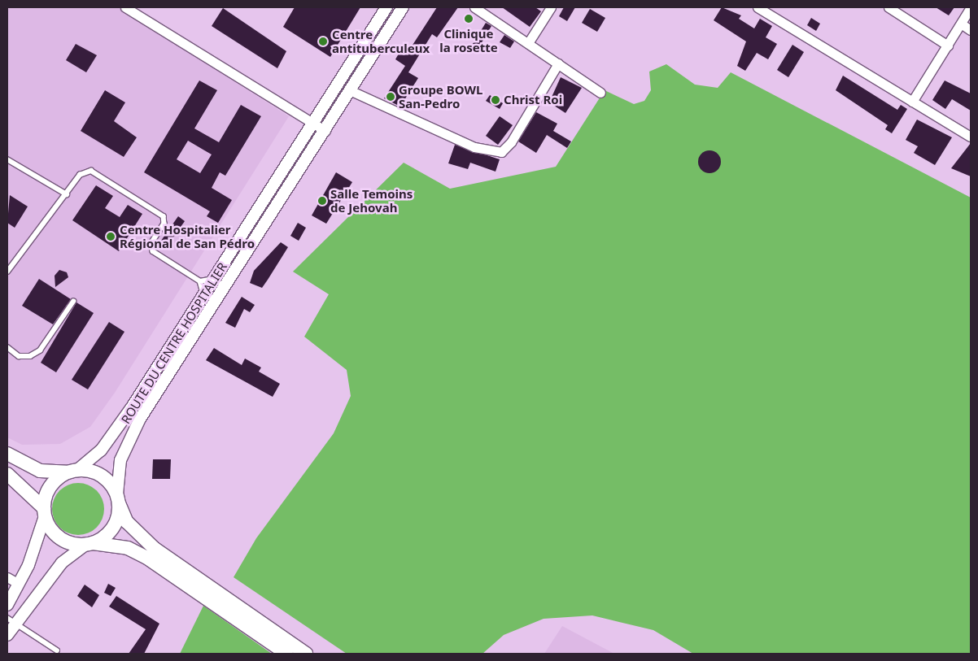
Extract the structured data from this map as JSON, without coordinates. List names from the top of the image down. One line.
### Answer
{"streets":{"street":["ROUTE DU CENTRE HOSPITALIER"]},"places":["Clinique la rosette","Centre antituberculeux","Groupe BOWL San-Pedro","Christ Roi","Salle Temoins de Jehovah","Centre Hospitalier Régional de San Pédro"]}
